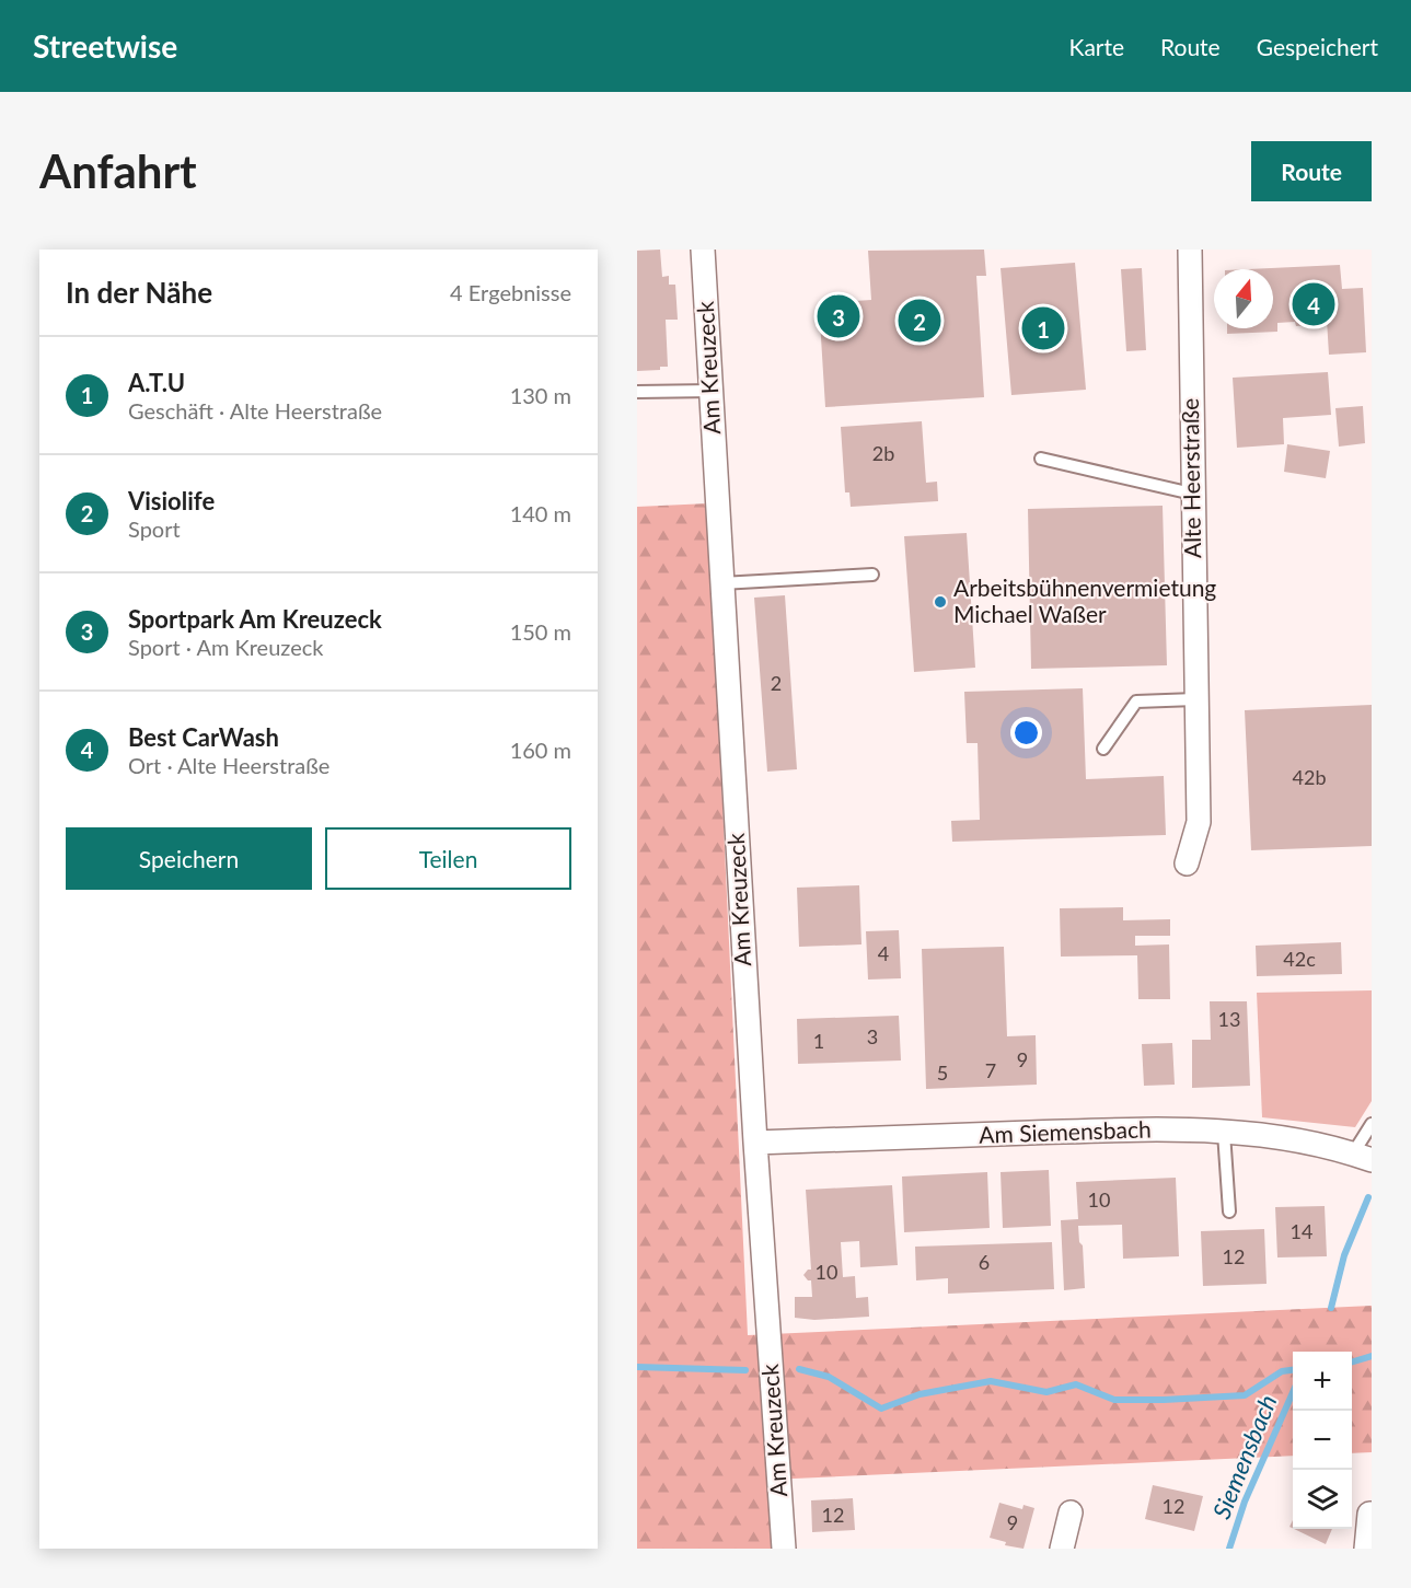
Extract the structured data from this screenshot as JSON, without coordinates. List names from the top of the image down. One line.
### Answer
{"streets":{"street":["Am Kreuzeck","Alte Heerstraße","Am Siemensbach"]},"crossings":[["Am Kreuzeck","Am Siemensbach"]],"water":["Siemensbach"],"places":["Arbeitsbühnenvermietung Michael Waßer"],"house_numbers":["2b","2","42b","4","42c","13","3","1","9","7","5","10","14","12","6","10","12","12","9"],"north":"top","page":{"header":"Streetwise","nav":["Karte","Route","Gespeichert"],"buttons":["Route",["Speichern","Teilen"]],"title":"Anfahrt","heading":["In der Nähe","4 Ergebnisse"],"pins":["4","3","2","1"],"list":[{"mark":"1","name":"A.T.U","note":"Geschäft · Alte Heerstraße","value":"130 m"},{"mark":"2","name":"Visiolife","note":"Sport","value":"140 m"},{"mark":"3","name":"Sportpark Am Kreuzeck","note":"Sport · Am Kreuzeck","value":"150 m"},{"mark":"4","name":"Best CarWash","note":"Ort · Alte Heerstraße","value":"160 m"}],"map_buttons":["+","−"]}}
